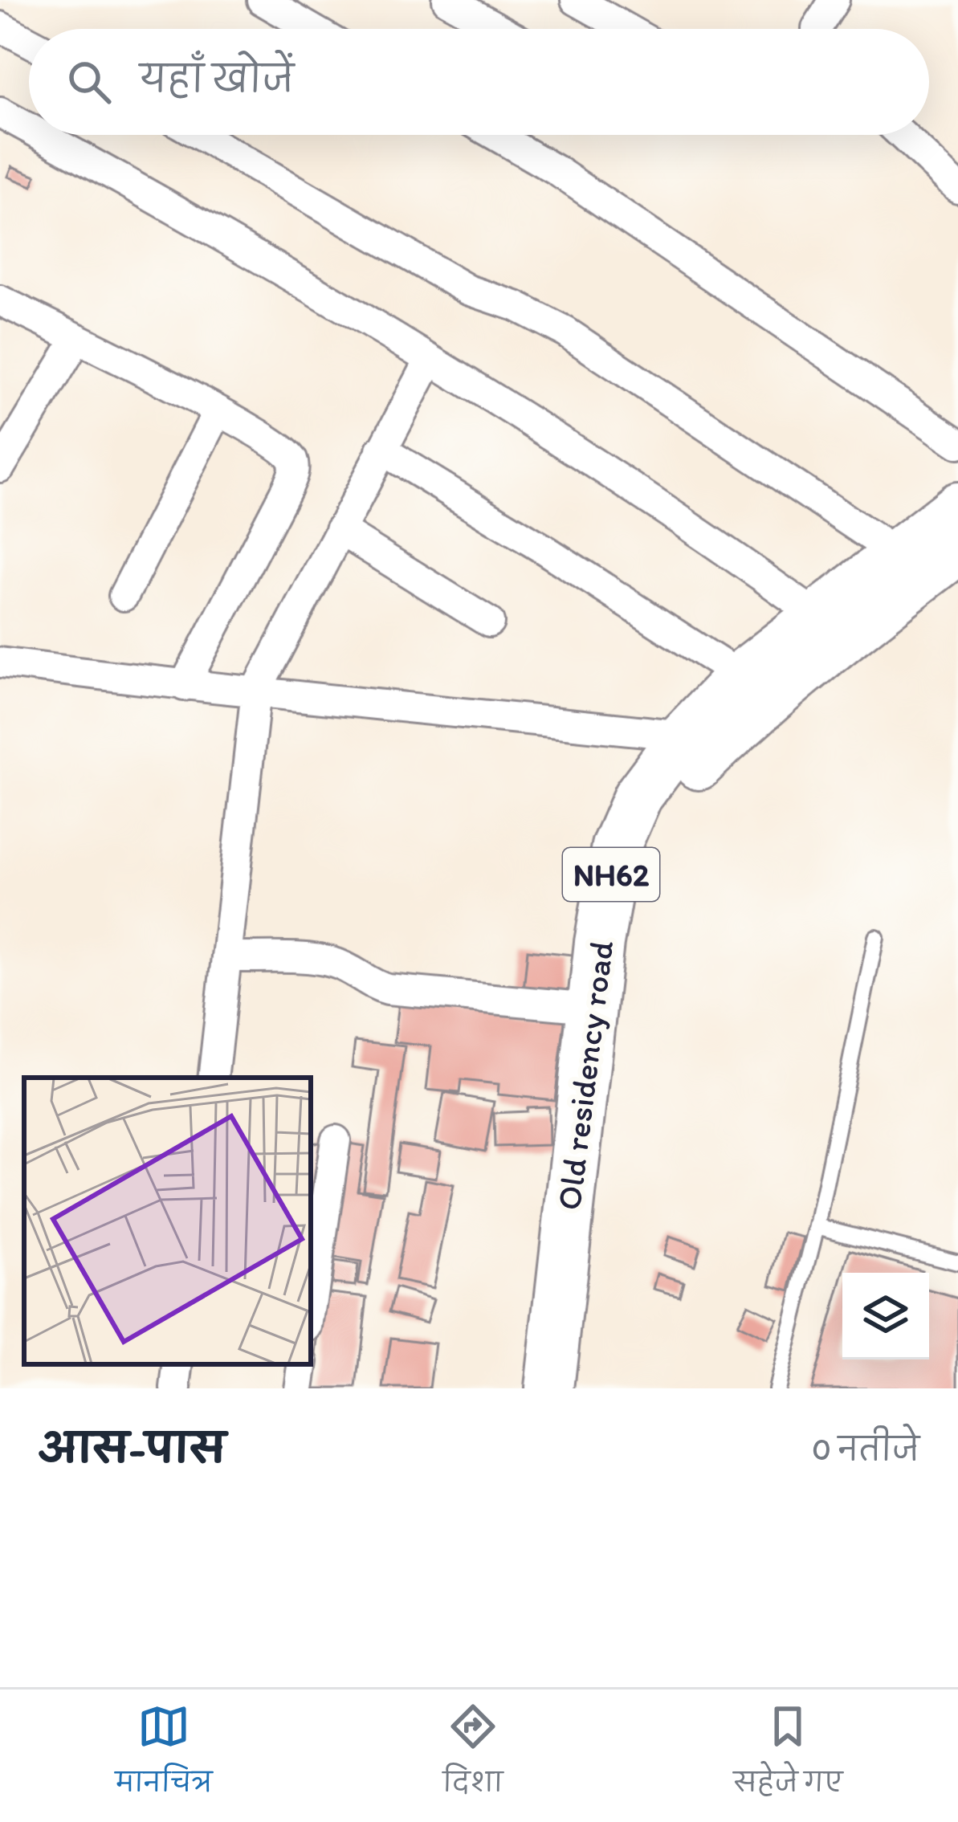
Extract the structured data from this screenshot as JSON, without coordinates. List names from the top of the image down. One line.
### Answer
{"streets":{"highway":["NH62","Old residency road"]},"page":{"search":"यहाँ खोजें","heading":["आस-पास","0 नतीजे"],"nav":["मानचित्र","दिशा","सहेजे गए"]}}
